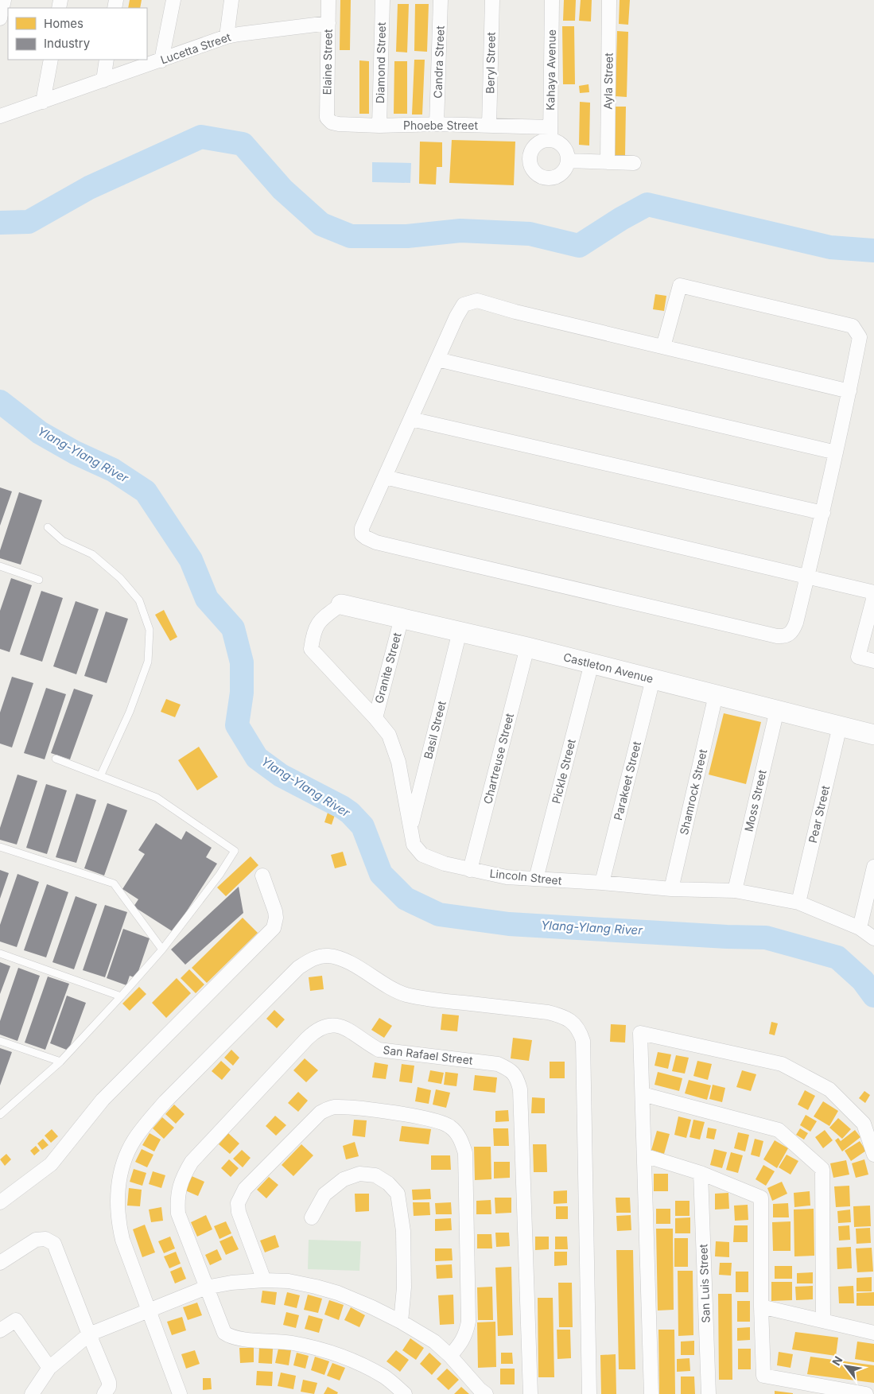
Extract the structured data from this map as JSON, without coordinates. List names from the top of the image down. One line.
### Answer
{"streets":{"street":["Lucetta Street","Elaine Street","Candra Street","Diamond Street","Beryl Street","Kahaya Avenue","Ayla Street","Phoebe Street","Granite Street","Castleton Avenue","Basil Street","Chartreuse Street","Pickle Street","Parakeet Street","Shamrock Street","Moss Street","Pear Street","Lincoln Street","San Rafael Street","San Luis Street"]},"crossings":[["Lucetta Street","Elaine Street"],["Elaine Street","Phoebe Street"],["Candra Street","Phoebe Street"],["Diamond Street","Phoebe Street"],["Beryl Street","Phoebe Street"],["Kahaya Avenue","Phoebe Street"],["Granite Street","Castleton Avenue"],["Granite Street","Lincoln Street"],["Castleton Avenue","Basil Street"],["Castleton Avenue","Chartreuse Street"],["Castleton Avenue","Pickle Street"],["Castleton Avenue","Parakeet Street"],["Castleton Avenue","Shamrock Street"],["Castleton Avenue","Moss Street"],["Castleton Avenue","Pear Street"],["Castleton Avenue","Lincoln Street"],["Basil Street","Lincoln Street"],["Chartreuse Street","Lincoln Street"],["Pickle Street","Lincoln Street"],["Parakeet Street","Lincoln Street"],["Shamrock Street","Lincoln Street"],["Moss Street","Lincoln Street"],["Pear Street","Lincoln Street"]],"water":["Ylang-Ylang River"],"legend":["Homes","Industry"],"north":"top left"}
